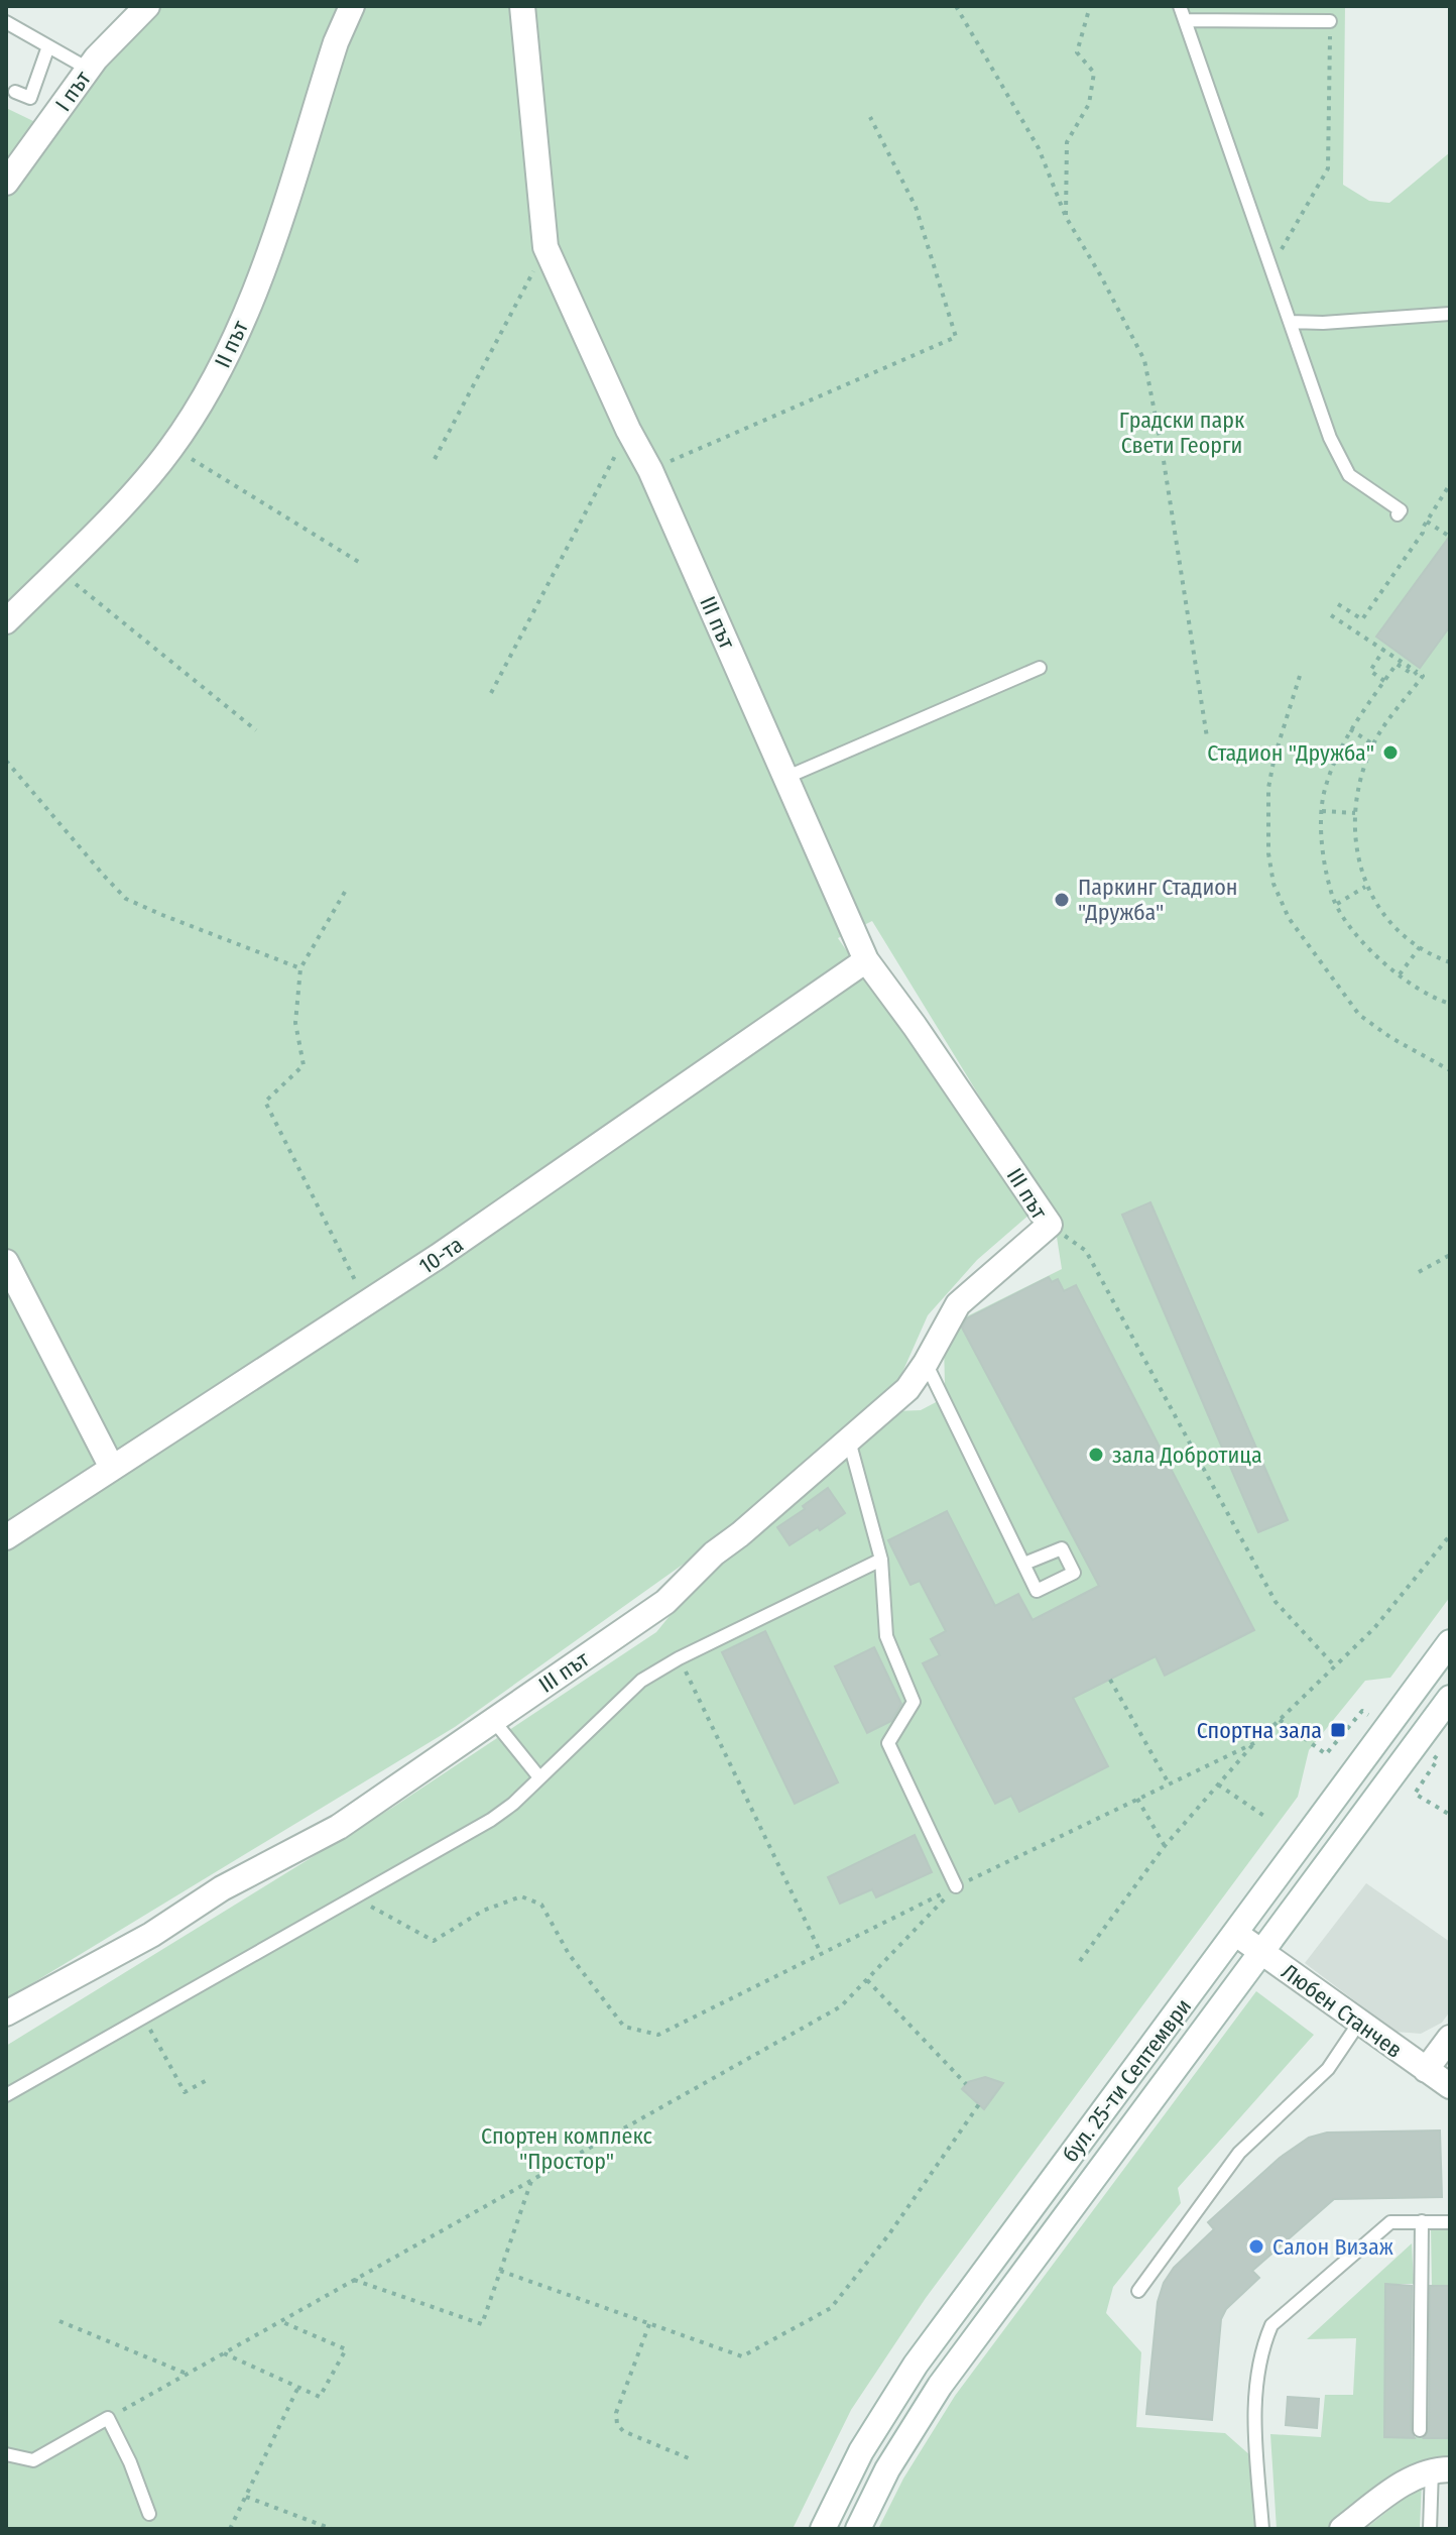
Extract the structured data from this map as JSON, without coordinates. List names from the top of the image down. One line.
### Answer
{"streets":{"street":["І път","ІІ път","ІІІ път","10-та","Любен Станчев","бул. 25-ти Септември"]},"crossings":[["ІІІ път","10-та"],["Любен Станчев","бул. 25-ти Септември"]],"parks":["Градски парк Свети Георги","Спортен комплекс \"Простор\""],"places":{"other":["Стадион \"Дружба\"","Паркинг Стадион \"Дружба\"","зала Добротица","Салон Визаж"],"transit":["Спортна зала"]}}
